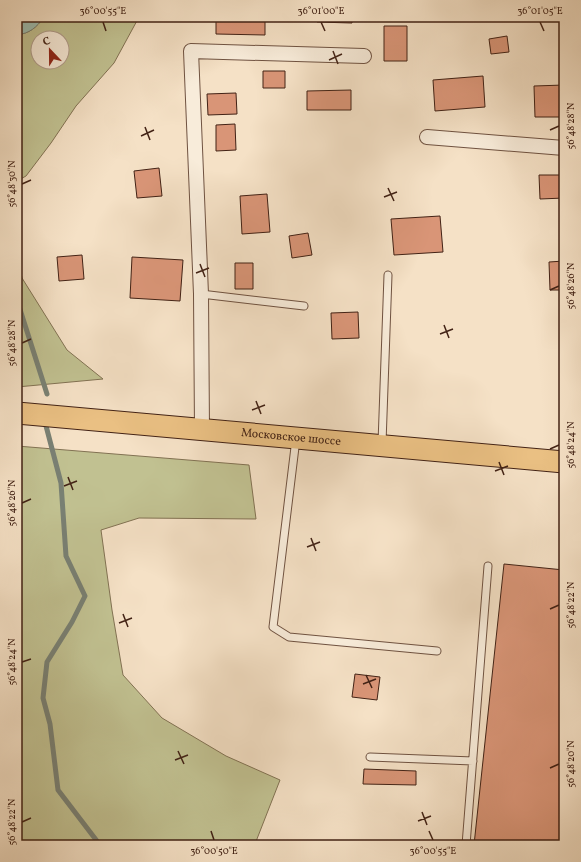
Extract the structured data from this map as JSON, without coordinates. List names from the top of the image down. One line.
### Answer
{"streets":{"main road":["Московское шоссе"]},"north":"top","coordinates":["36°00'55\"E","36°01'00\"E","36°01'05\"E","56°48'28\"N","56°48'30\"N","56°48'26\"N","56°48'24\"N","56°48'22\"N","56°48'20\"N","36°00'50\"E"]}
